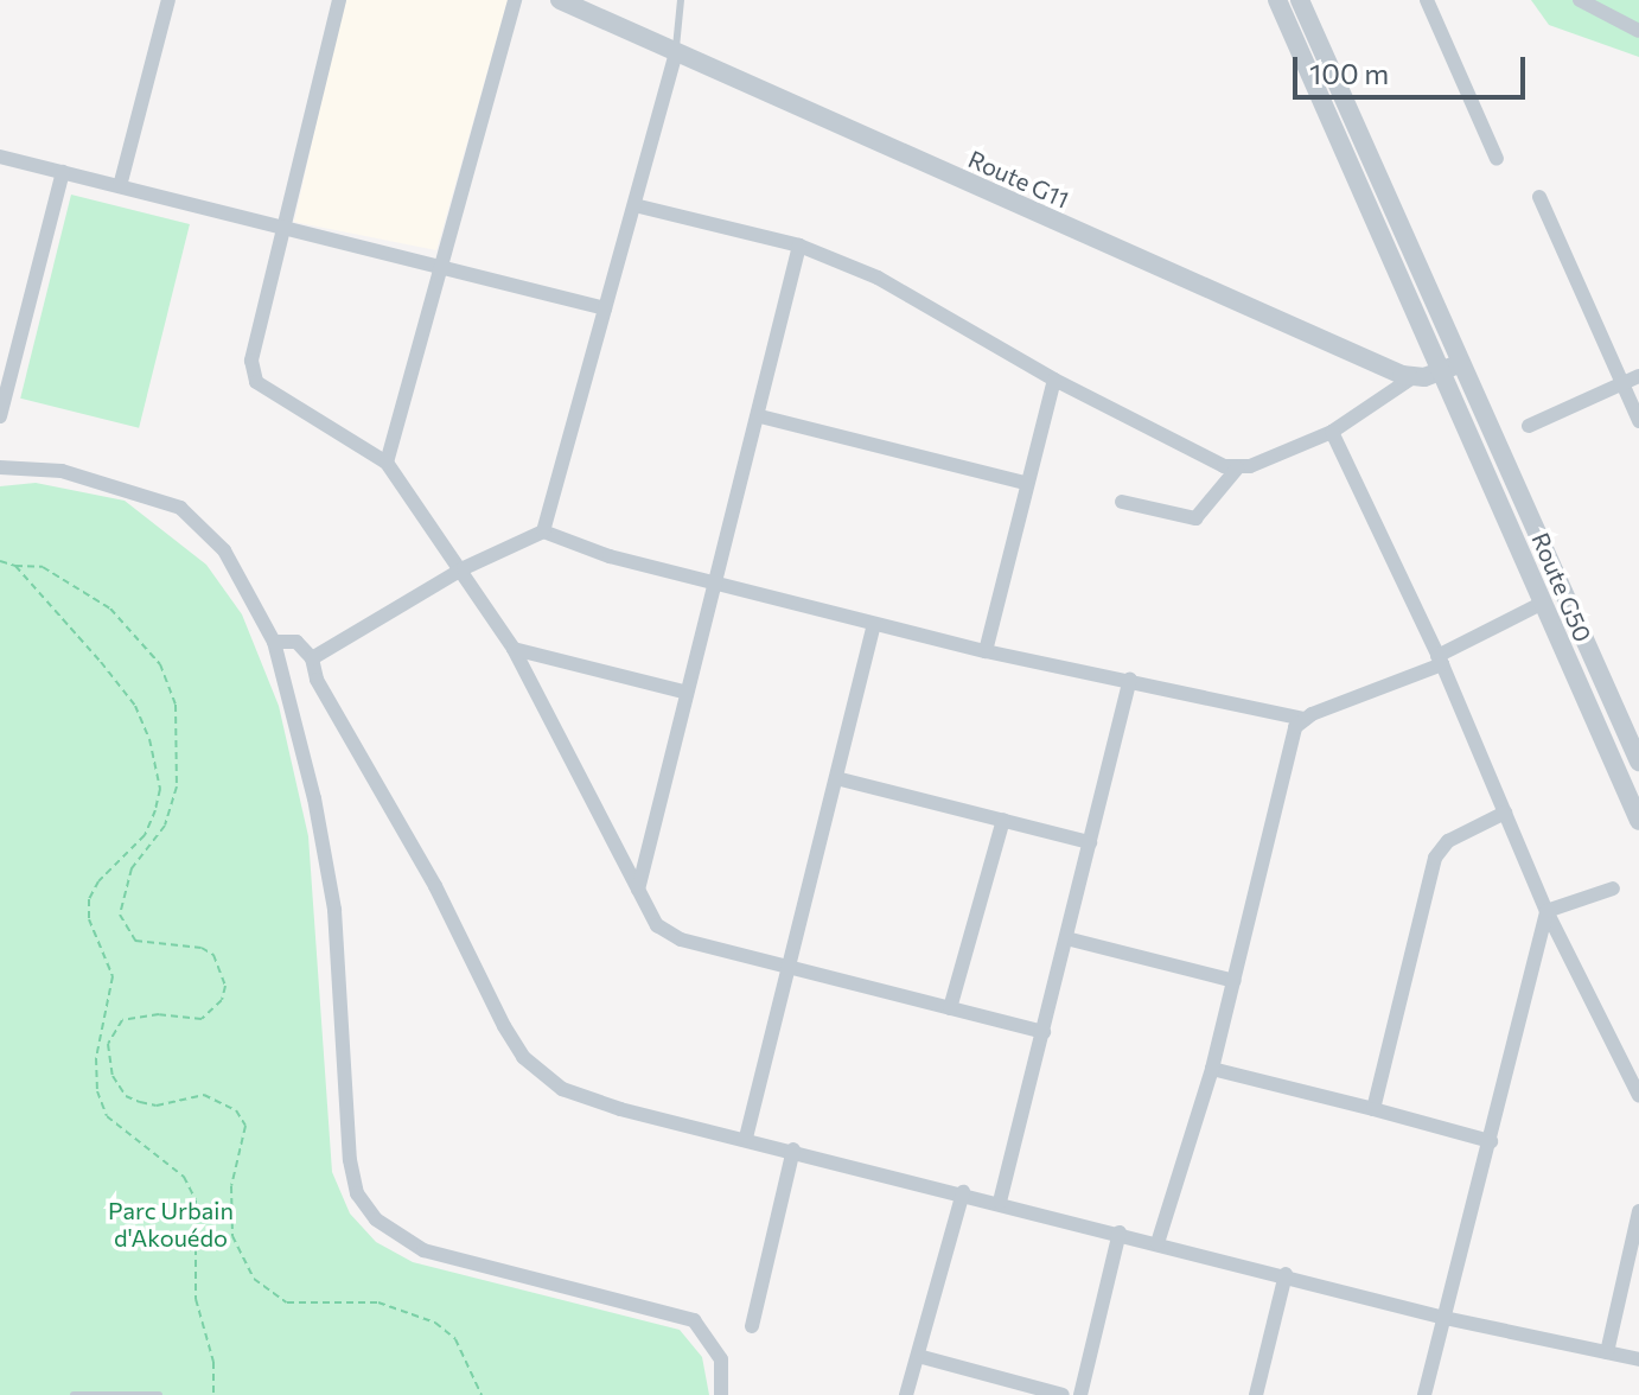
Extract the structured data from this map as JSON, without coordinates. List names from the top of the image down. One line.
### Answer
{"streets":{"street":["Route G11","Route G50"]},"parks":["Parc Urbain d'Akouédo"],"scale_bar":"100 m"}
